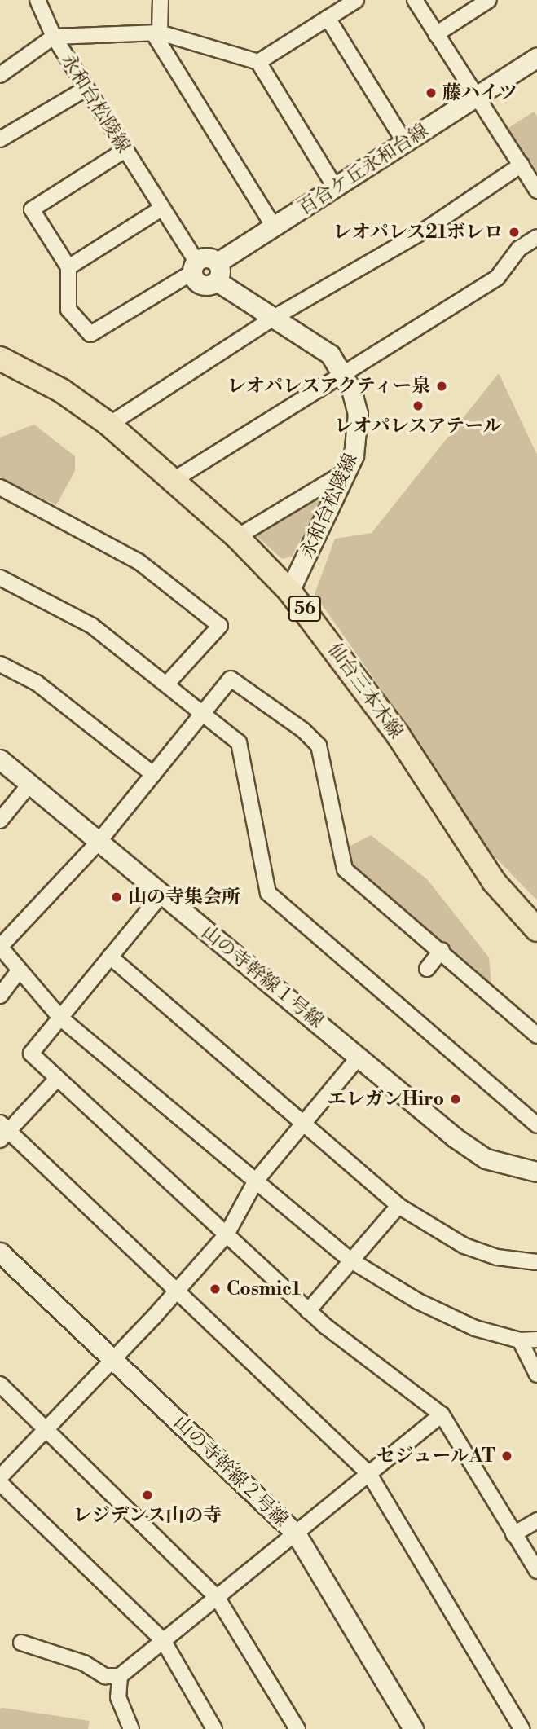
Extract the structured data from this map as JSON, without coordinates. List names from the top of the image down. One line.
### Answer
{"streets":{"main road":["56","仙台三本木線"],"street":["永和台松陵線","百合ケ丘永和台線","山の寺幹線１号線","山の寺幹線２号線"]},"crossings":[["永和台松陵線","百合ケ丘永和台線"],["永和台松陵線","仙台三本木線"]],"places":["藤ハイツ","レオパレス21ボレロ","レオパレスアクティー泉","レオパレスアテール","山の寺集会所","エレガンHiro","Cosmic1","セジュールAT","レジデンス山の寺"]}
